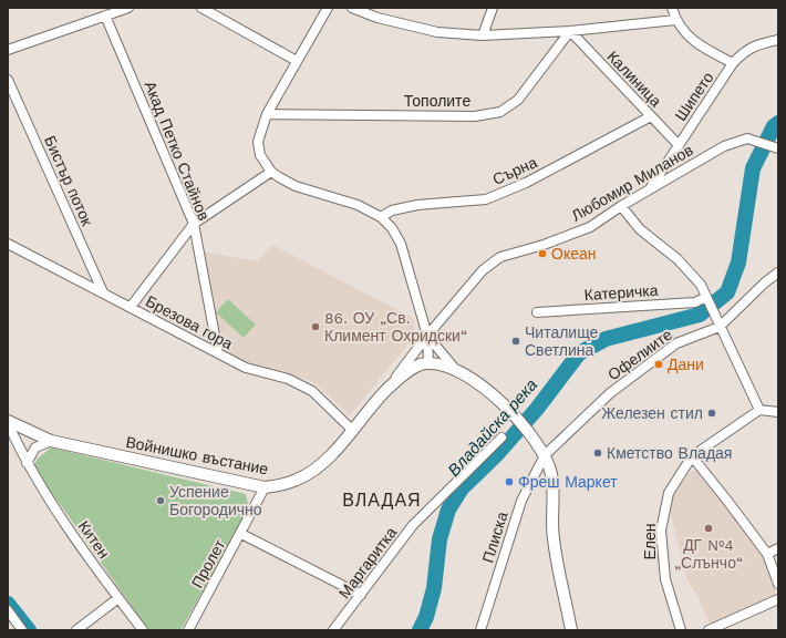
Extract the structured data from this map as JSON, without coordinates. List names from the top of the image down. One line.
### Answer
{"streets":{"street":["Калиница","Шипето","Тополите","Акад Петко Стайнов","Сърна","Бистър поток","Любомир Миланов","Катеричка","Брезова гора","Офелиите","Войнишко въстание","Плиска","Китен","Елен","Маргаритка","Пролет"]},"crossings":[["Калиница","Шипето"],["Калиница","Тополите"],["Калиница","Сърна"],["Шипето","Любомир Миланов"],["Акад Петко Стайнов","Брезова гора"],["Бистър поток","Брезова гора"],["Любомир Миланов","Войнишко въстание"],["Брезова гора","Войнишко въстание"],["Офелиите","Плиска"],["Войнишко въстание","Китен"],["Войнишко въстание","Пролет"]],"districts":["ВЛАДАЯ"],"water":["Владайска река"],"places":["Океан","86. ОУ „Св. Климент Охридски“","Читалище Светлина","Дани","Железен стил","Кметство Владая","Фреш Маркет","Успение Богородично","ДГ №4 „Слънчо“"]}
